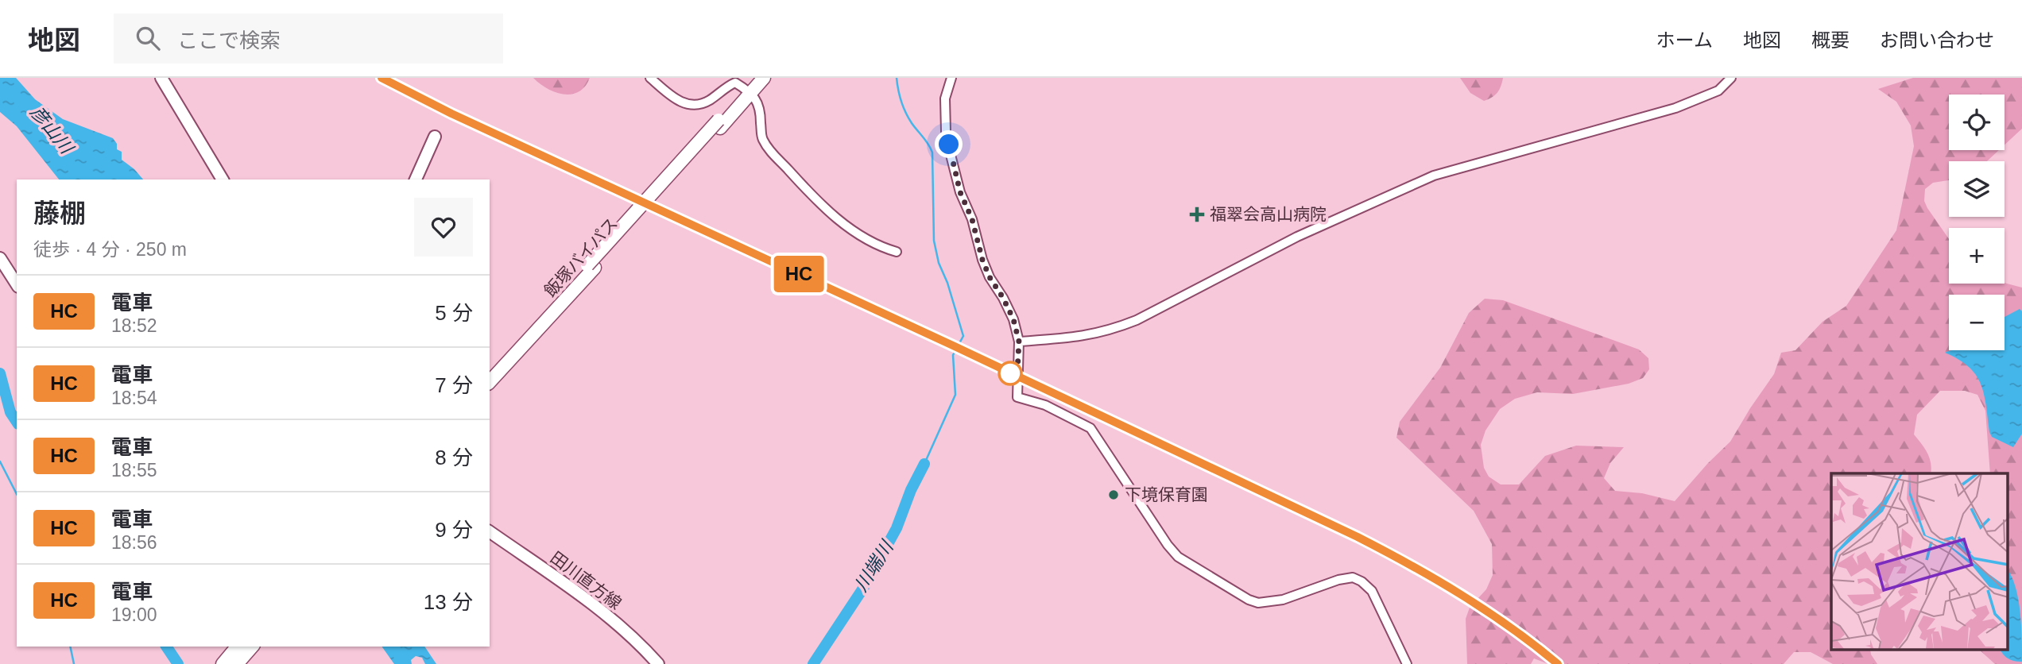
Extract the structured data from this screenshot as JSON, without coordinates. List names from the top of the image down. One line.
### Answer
{"streets":{"main road":["田川直方線"]},"water":["彦山川","川端川"],"places":{"health":["福翠会高山病院"],"other":["下境保育園"]},"page":{"header":"地図","search":"ここで検索","nav":["ホーム","地図","概要","お問い合わせ"],"on_map":"HC","map_buttons":["+","−"],"heading":["藤棚","徒歩 · 4 分 · 250 m"],"list":[{"mark":"HC","name":"電車","note":"18:52","value":"5 分"},{"mark":"HC","name":"電車","note":"18:54","value":"7 分"},{"mark":"HC","name":"電車","note":"18:55","value":"8 分"},{"mark":"HC","name":"電車","note":"18:56","value":"9 分"},{"mark":"HC","name":"電車","note":"19:00","value":"13 分"}]}}
